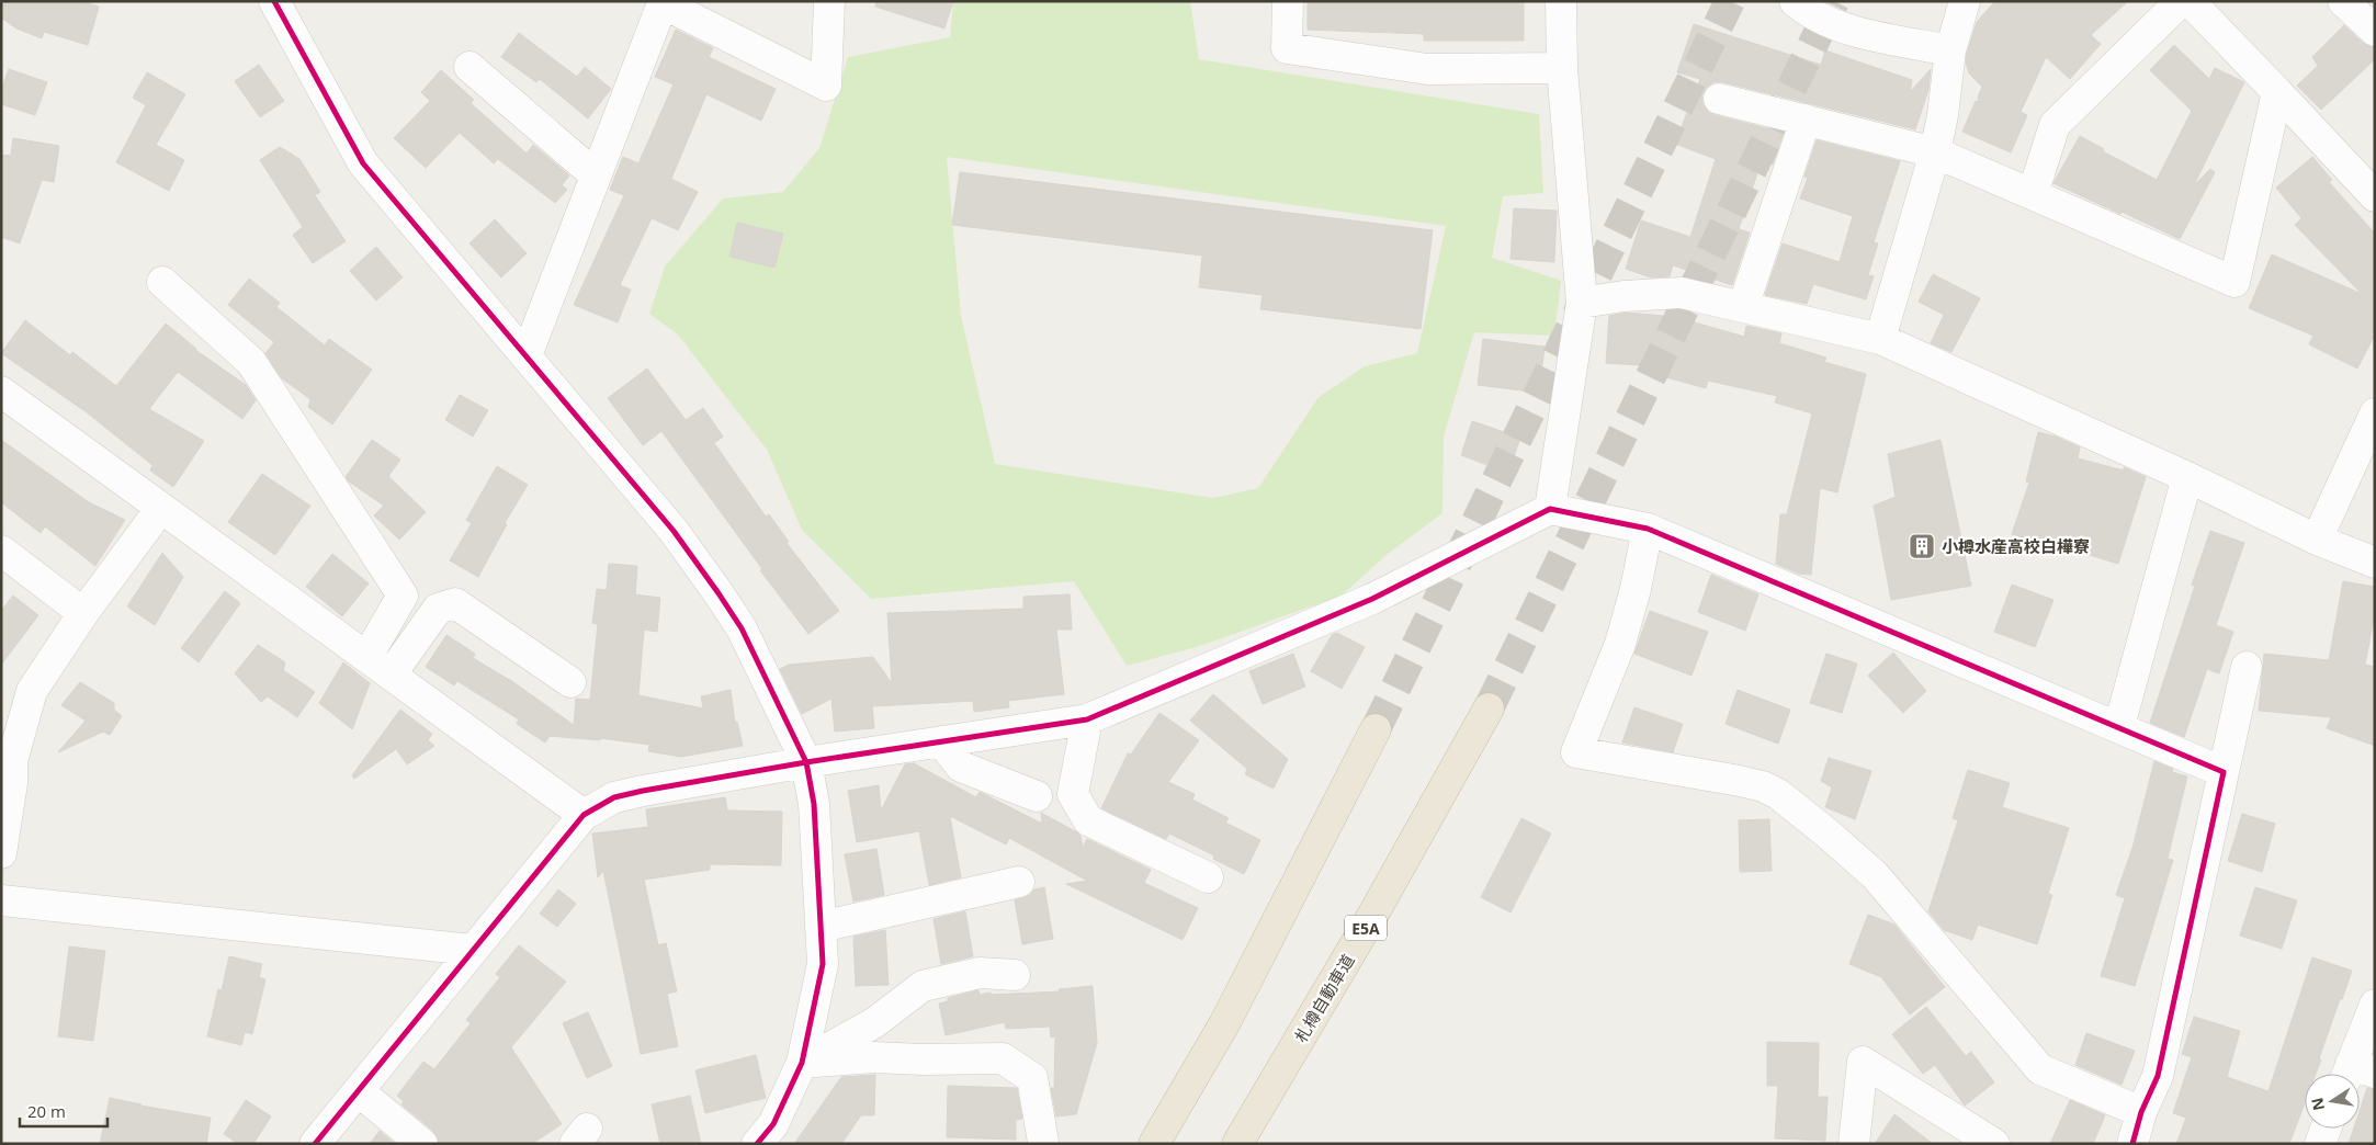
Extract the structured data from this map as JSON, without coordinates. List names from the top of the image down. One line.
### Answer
{"streets":{"highway":["E5A","札樽自動車道"]},"places":{"building":["小樽水産高校白樺寮"]},"scale_bar":"20 m","north":"left"}
